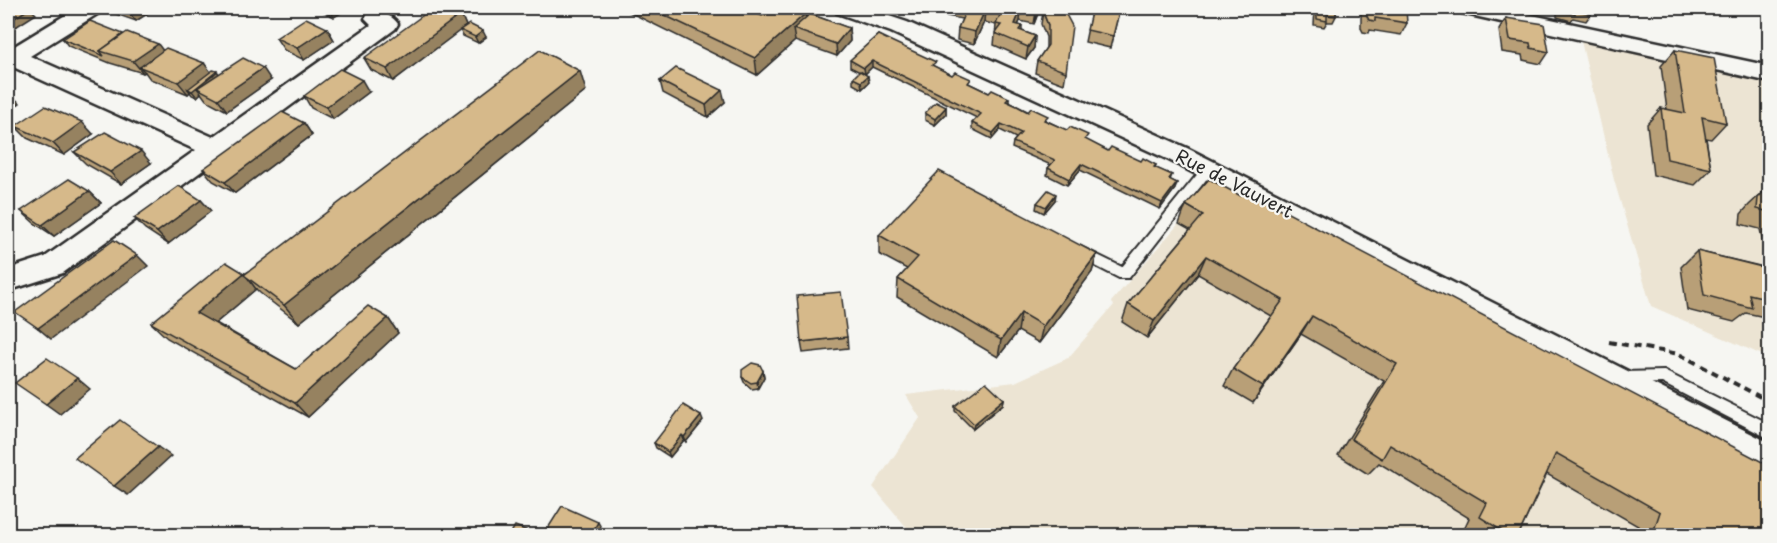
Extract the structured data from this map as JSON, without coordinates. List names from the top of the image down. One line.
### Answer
{"streets":{"street":["Rue de Vauvert"]}}
